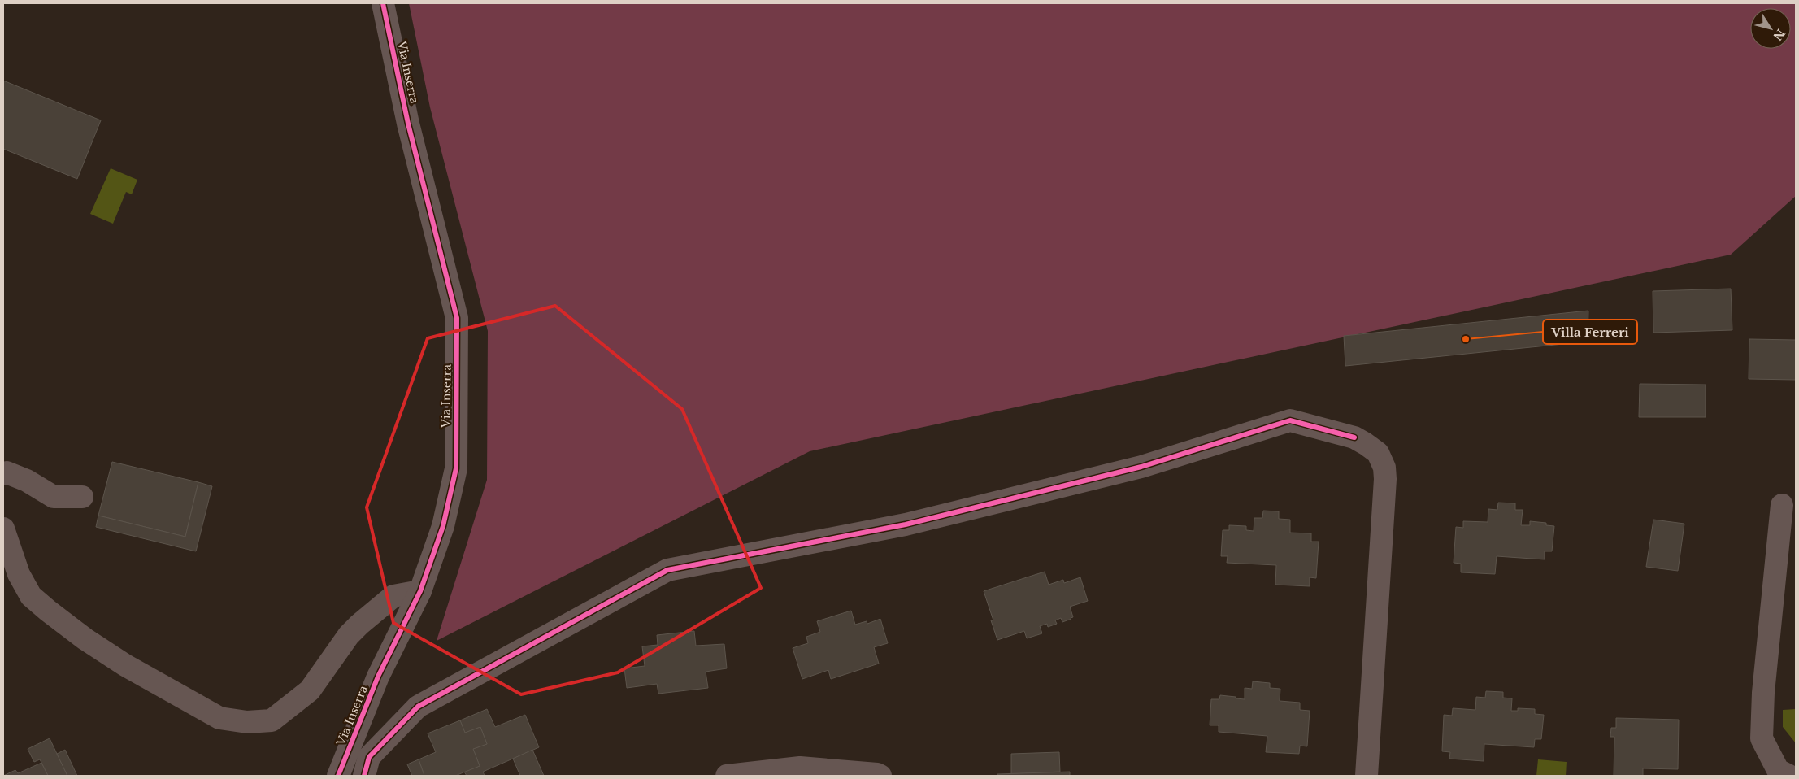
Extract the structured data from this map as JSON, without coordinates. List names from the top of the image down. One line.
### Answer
{"streets":{"street":["Via Inserra"]},"places":["Villa Ferreri"],"north":"bottom right"}
